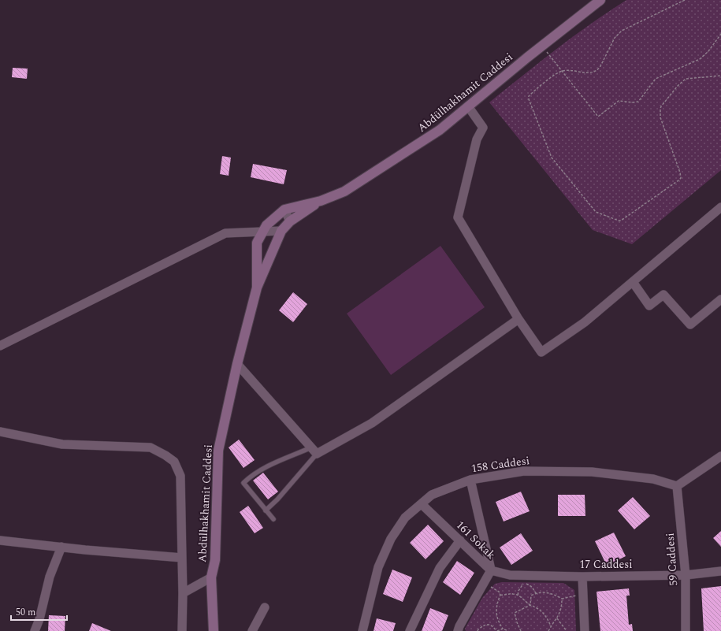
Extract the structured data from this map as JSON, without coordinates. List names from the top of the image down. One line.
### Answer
{"streets":{"main road":["Abdülhakhamit Caddesi"],"street":["158 Caddesi","161 Sokak","59 Caddesi","17 Caddesi"]},"crossings":[["158 Caddesi","161 Sokak"],["158 Caddesi","59 Caddesi"],["161 Sokak","17 Caddesi"],["59 Caddesi","17 Caddesi"]],"scale_bar":"50 m"}
